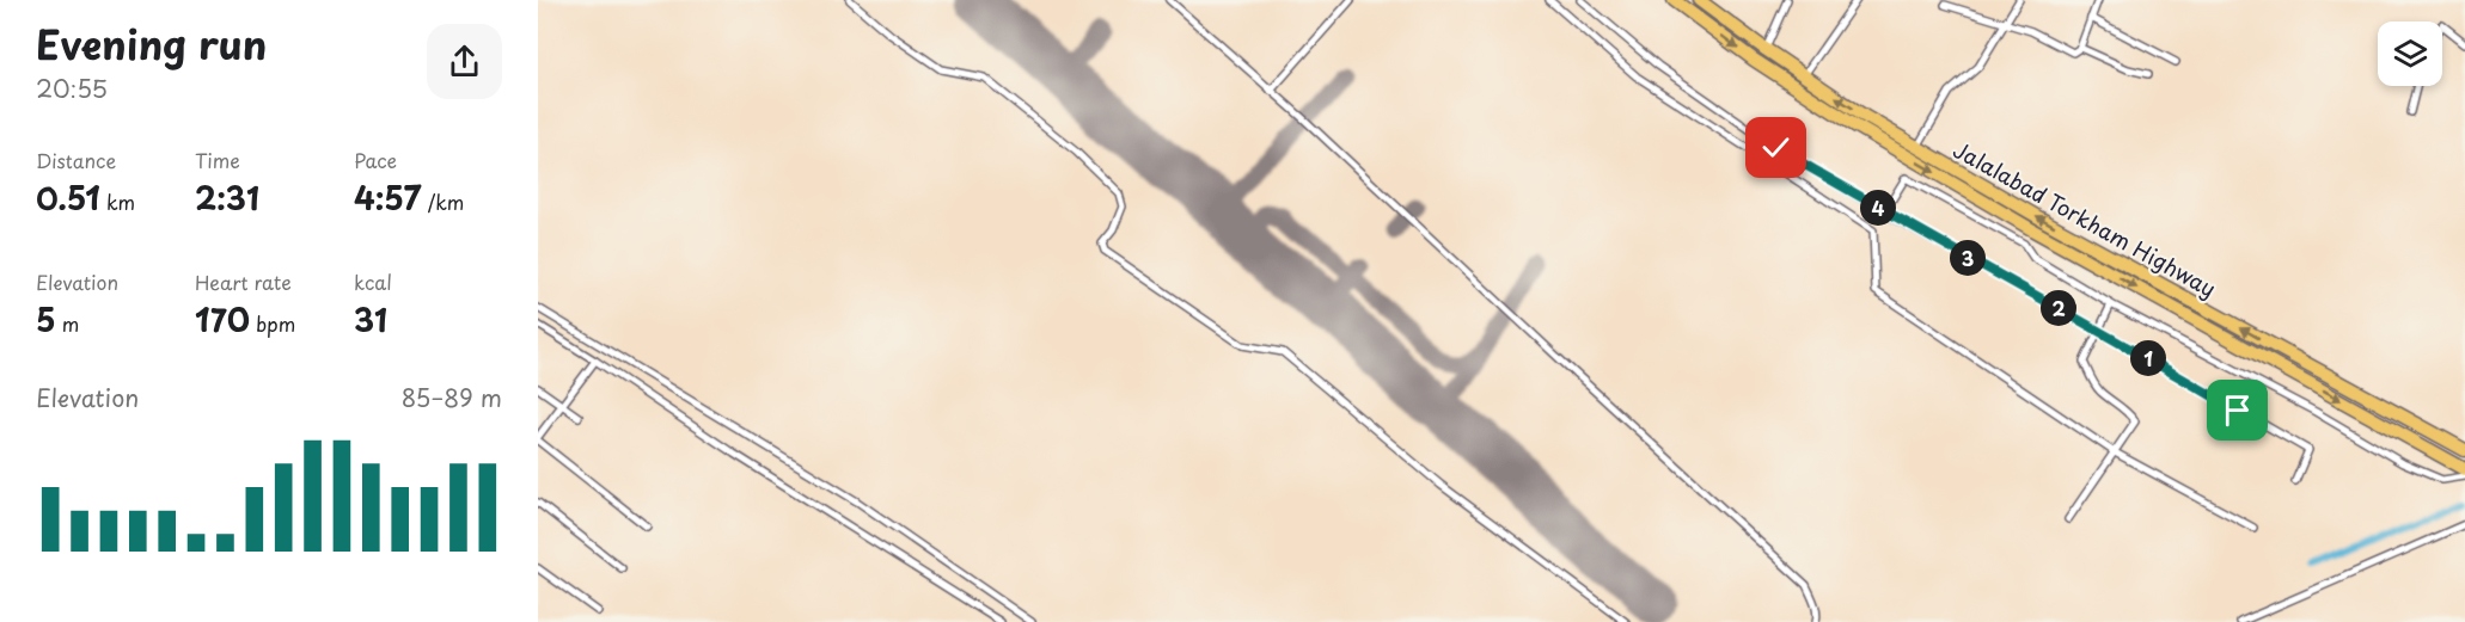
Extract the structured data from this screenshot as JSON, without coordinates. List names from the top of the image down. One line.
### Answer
{"streets":{"highway":["Jalalabad Torkham Highway"]},"page":{"heading":["Evening run","20:55"],"stats":[["Distance","0.51 km"],["Time","2:31"],["Pace","4:57 /km"],["Elevation","5 m"],["Heart rate","170 bpm"],["kcal","31"]],"pins":["4","3","2","1"],"chart":["Elevation","85–89 m"]}}
